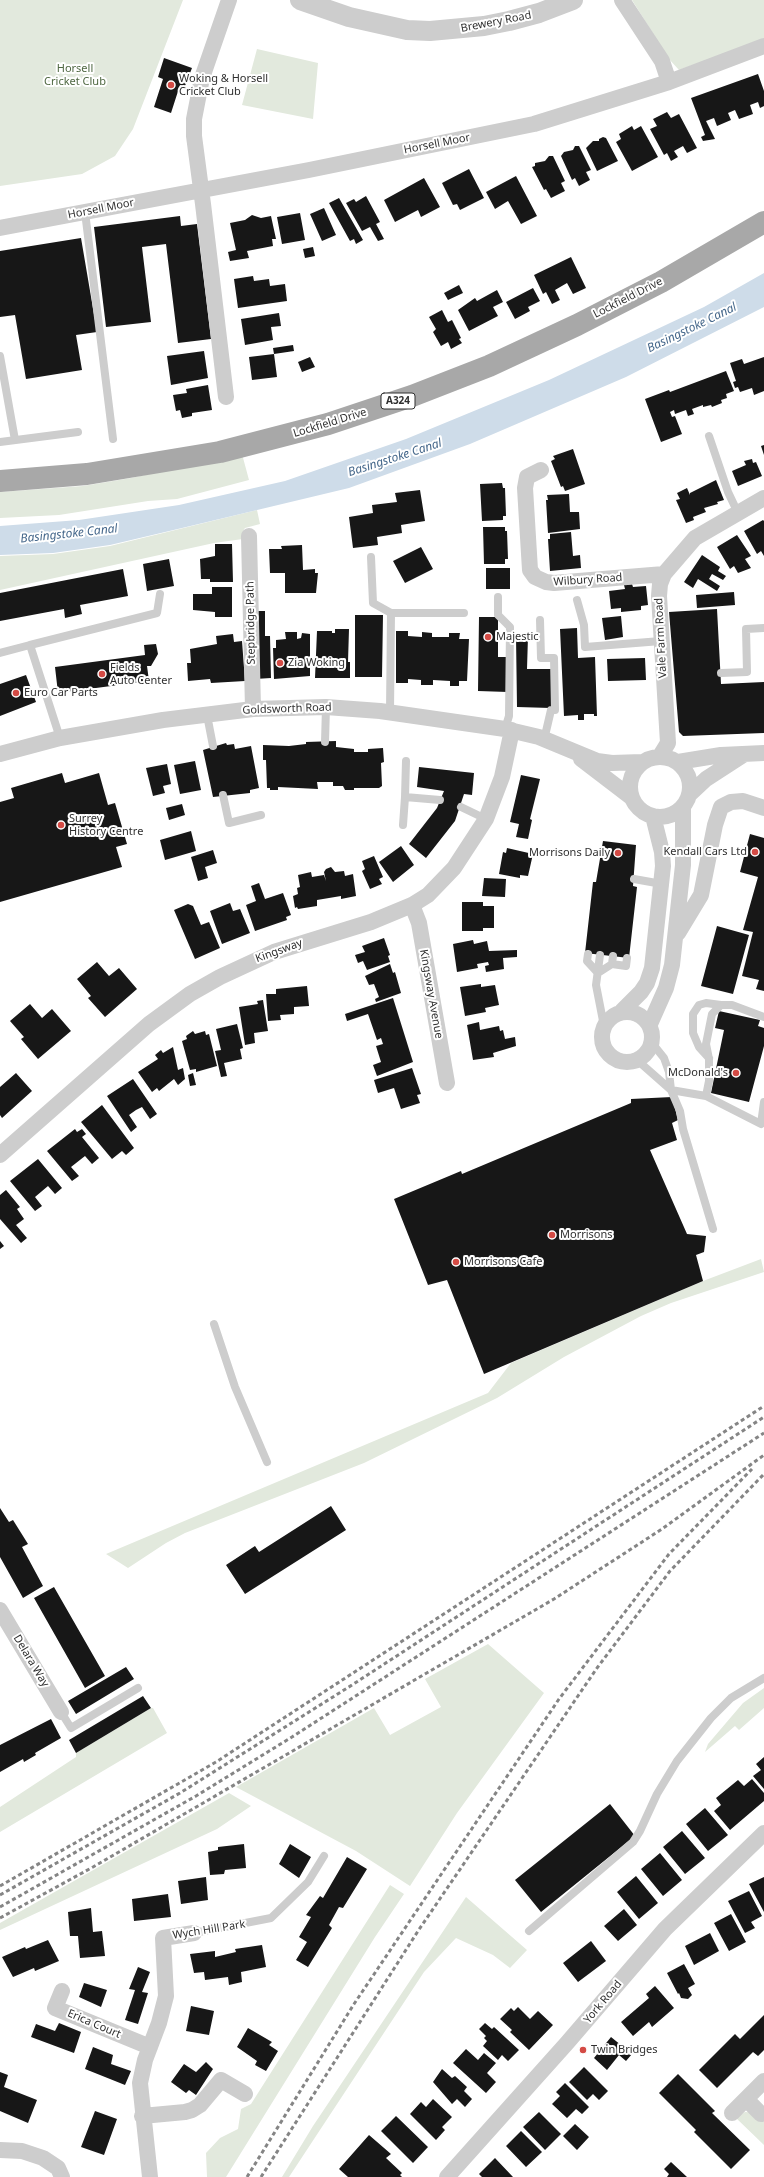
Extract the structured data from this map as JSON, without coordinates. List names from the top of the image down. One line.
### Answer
{"streets":{"main road":["Lockfield Drive","A324"],"street":["Brewery Road","Horsell Moor","Wilbury Road","Stepbridge Path","Vale Farm Road","Goldsworth Road","Kingsway","Kingsway Avenue","Delara Way","Wych Hill Park","York Road","Erica Court"]},"crossings":[["Wilbury Road","Vale Farm Road"],["Stepbridge Path","Goldsworth Road"],["Vale Farm Road","Goldsworth Road"],["Goldsworth Road","Kingsway"],["Kingsway","Kingsway Avenue"],["Wych Hill Park","Erica Court"]],"water":["Basingstoke Canal"],"parks":["Horsell Cricket Club"],"places":["Woking & Horsell Cricket Club","Majestic","Zia Woking","Fields Auto Center","Euro Car Parts","Surrey History Centre","Kendall Cars Ltd","Morrisons Daily","McDonald's","Morrisons","Morrisons Cafe","Twin Bridges"]}
